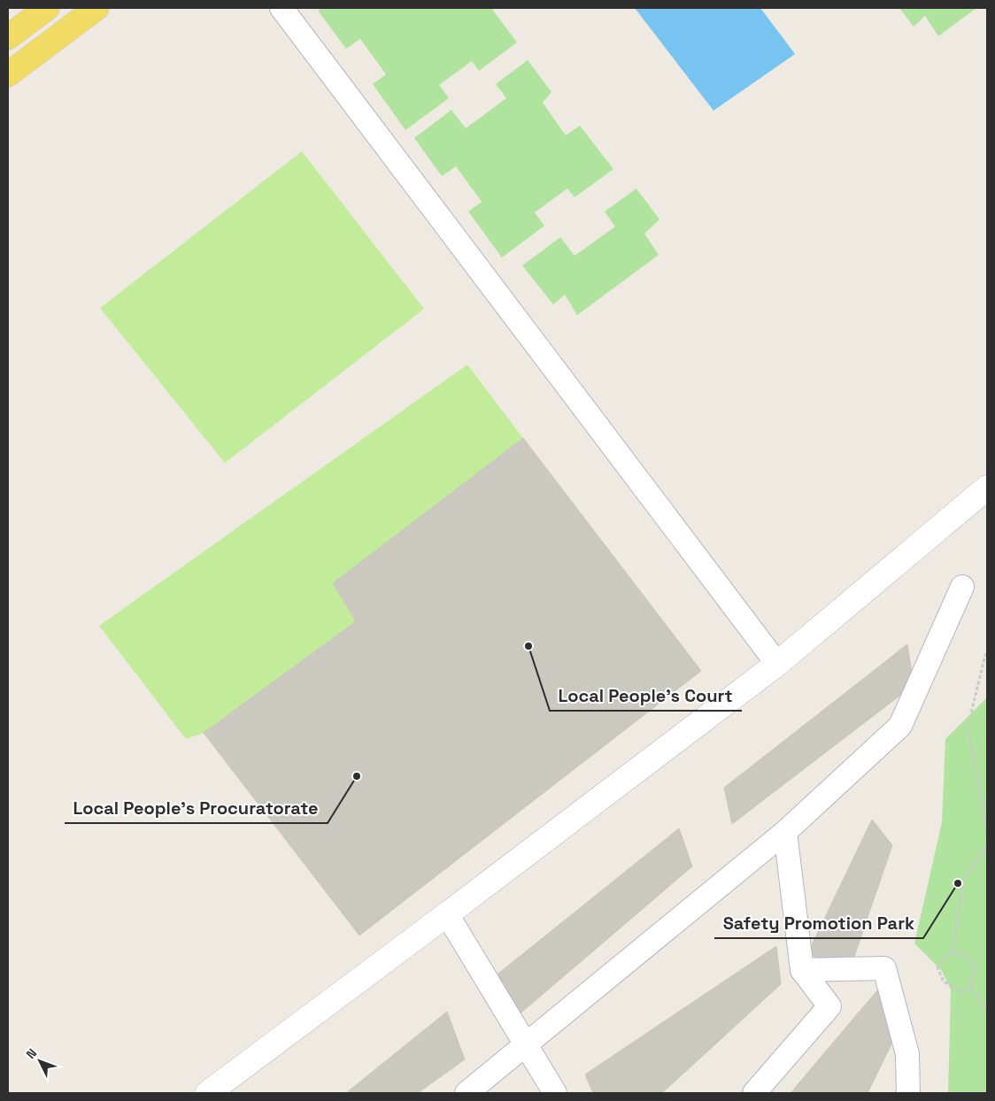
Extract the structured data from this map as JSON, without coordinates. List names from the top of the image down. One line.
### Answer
{"places":["Local People's Court","Local People's Procuratorate","Safety Promotion Park"],"north":"top left"}
